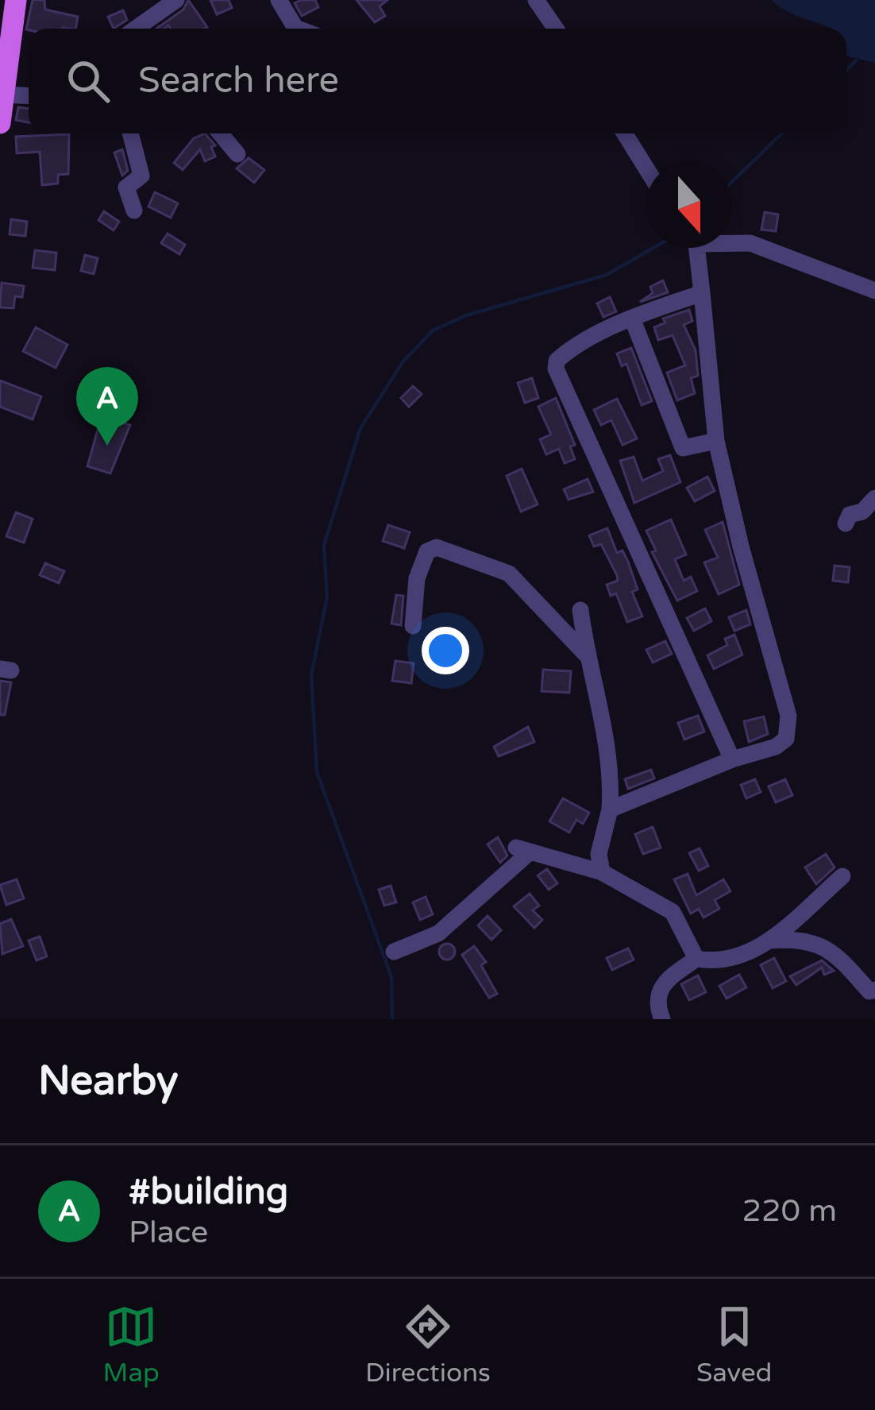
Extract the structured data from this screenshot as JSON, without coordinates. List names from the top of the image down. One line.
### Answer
{"north":"bottom","page":{"search":"Search here","pins":"A","heading":"Nearby","list":[{"mark":"A","name":"#building","note":"Place","value":"220 m"}],"nav":["Map","Directions","Saved"]}}
